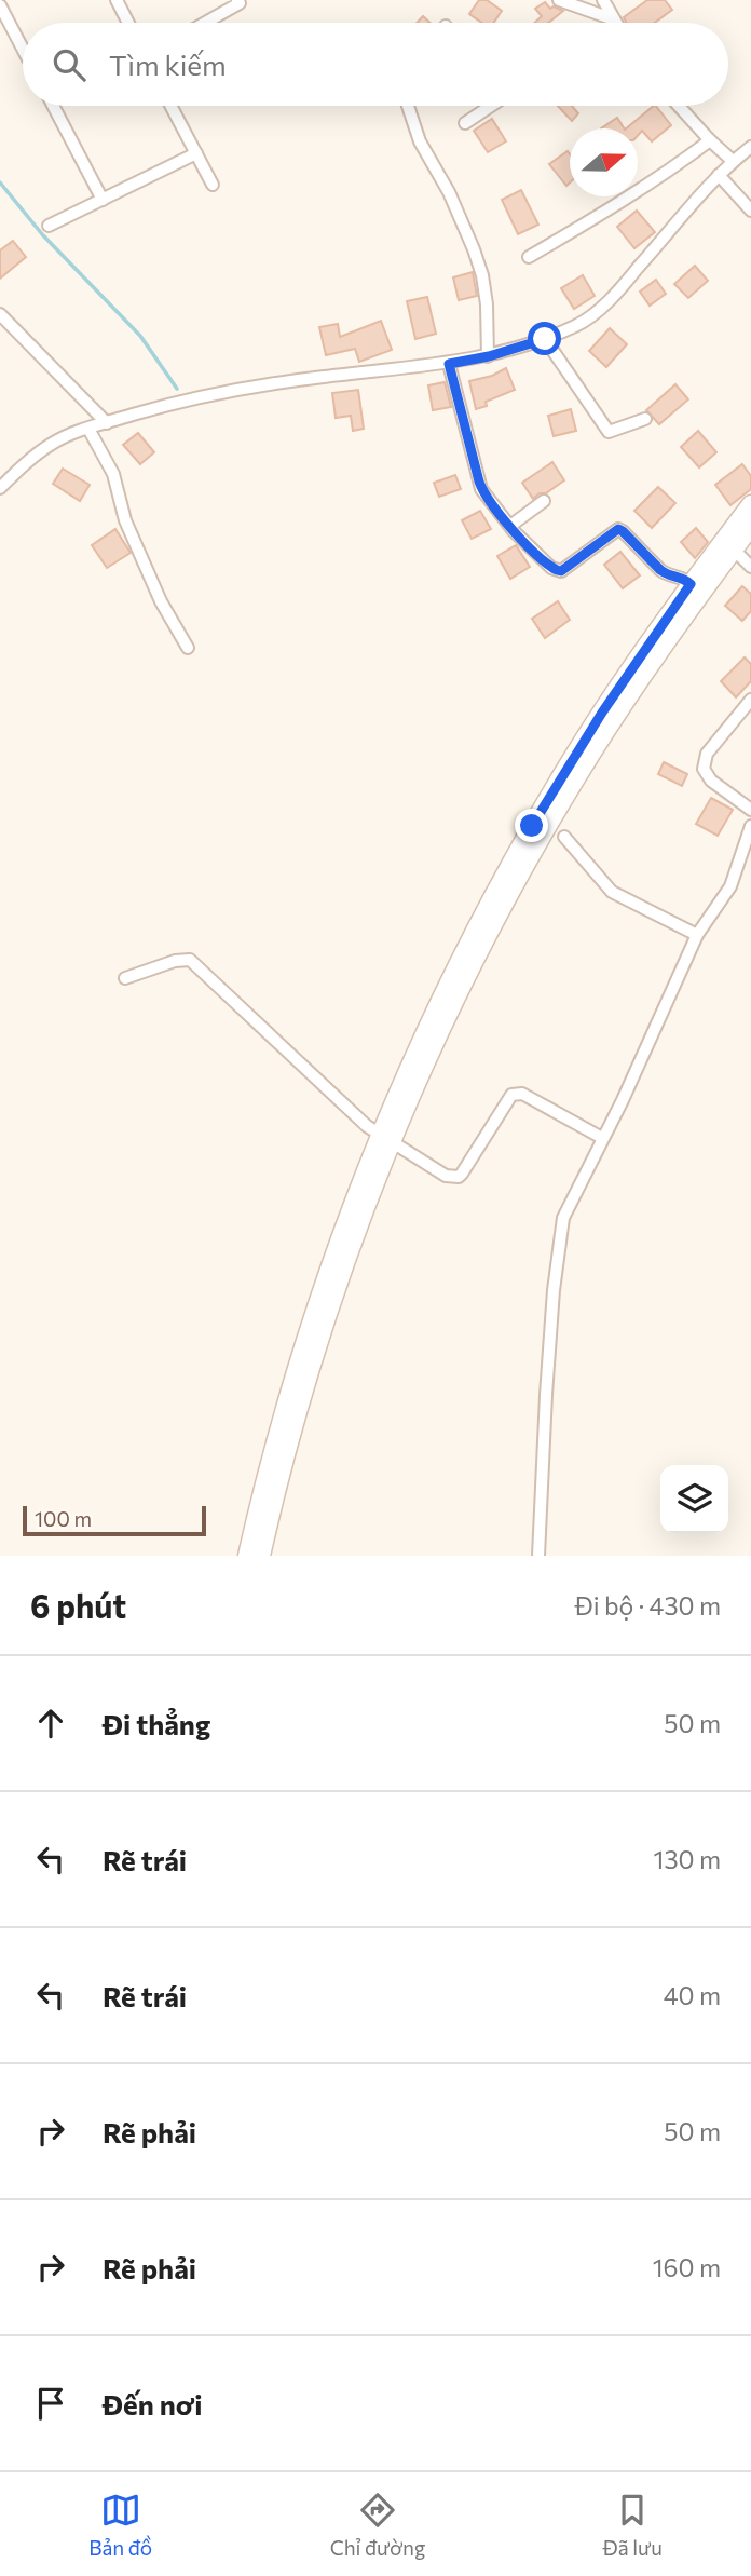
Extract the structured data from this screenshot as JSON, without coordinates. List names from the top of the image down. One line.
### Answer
{"scale_bar":"100 m","north":"right","page":{"search":"Tìm kiếm","scale":"100 m","heading":["6 phút","Đi bộ · 430 m"],"list":[["Đi thẳng","50 m"],["Rẽ trái","130 m"],["Rẽ trái","40 m"],["Rẽ phải","50 m"],["Rẽ phải","160 m"],"Đến nơi"],"nav":["Bản đồ","Chỉ đường","Đã lưu"]}}
